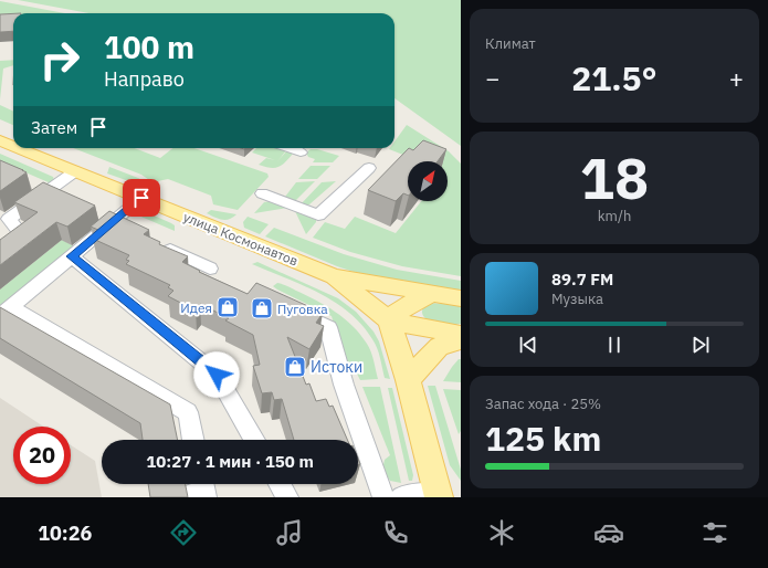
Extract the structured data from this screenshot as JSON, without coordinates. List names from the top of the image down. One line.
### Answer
{"streets":{"main road":["улица Космонавтов"]},"places":{"shop":["Идея","Пуговка","Истоки"]},"north":"top right","page":{"tile":["Климат",["18","km/h"],["Запас хода · 25%","125 km"]],"turn":["100 m","Направо"],"heat":["−","21.5°","+"],"then":"Затем","song":["89.7 FM","Музыка"],"limit":"20","trip":"10:27 · 1 мин · 150 m","tabs":"10:26"}}
